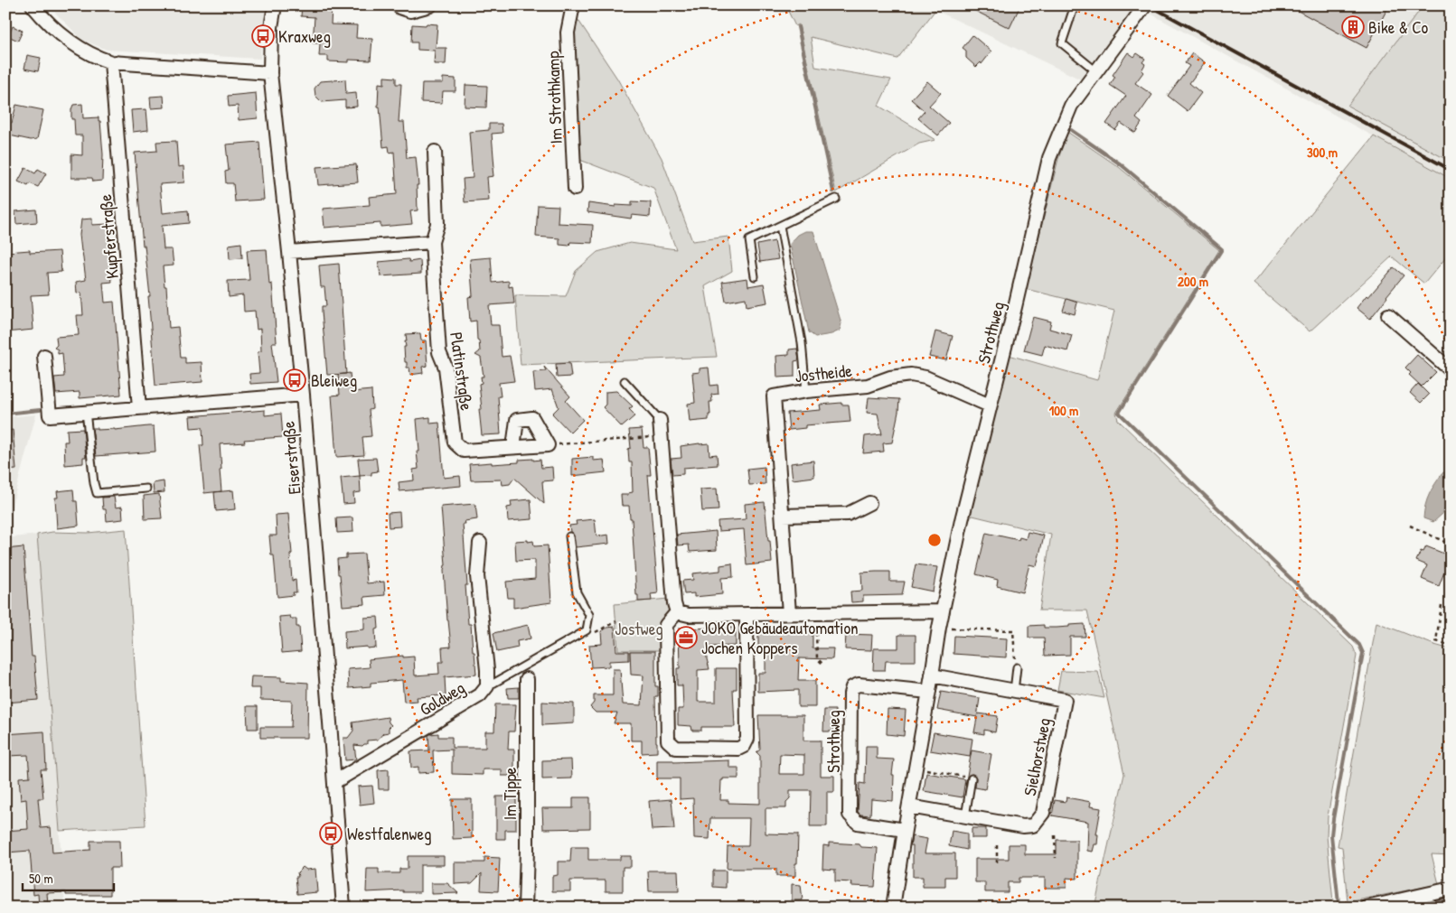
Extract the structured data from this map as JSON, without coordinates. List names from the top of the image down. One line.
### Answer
{"streets":{"street":["Im Strothkamp","Kupferstraße","Strothweg","Platinstraße","Jostheide","Eiserstraße","Goldweg","Sielhorstweg","Im Tippe"]},"crossings":[["Strothweg","Jostheide"],["Strothweg","Sielhorstweg"],["Eiserstraße","Goldweg"]],"parks":["Jostweg"],"places":{"building":["Bike & Co"],"bus stop":["Kraxweg","Bleiweg","Westfalenweg"],"office":["JOKO Gebäudeautomation Jochen Koppers"]},"scale_bar":"50 m","rings":["300 m","200 m","100 m"]}
